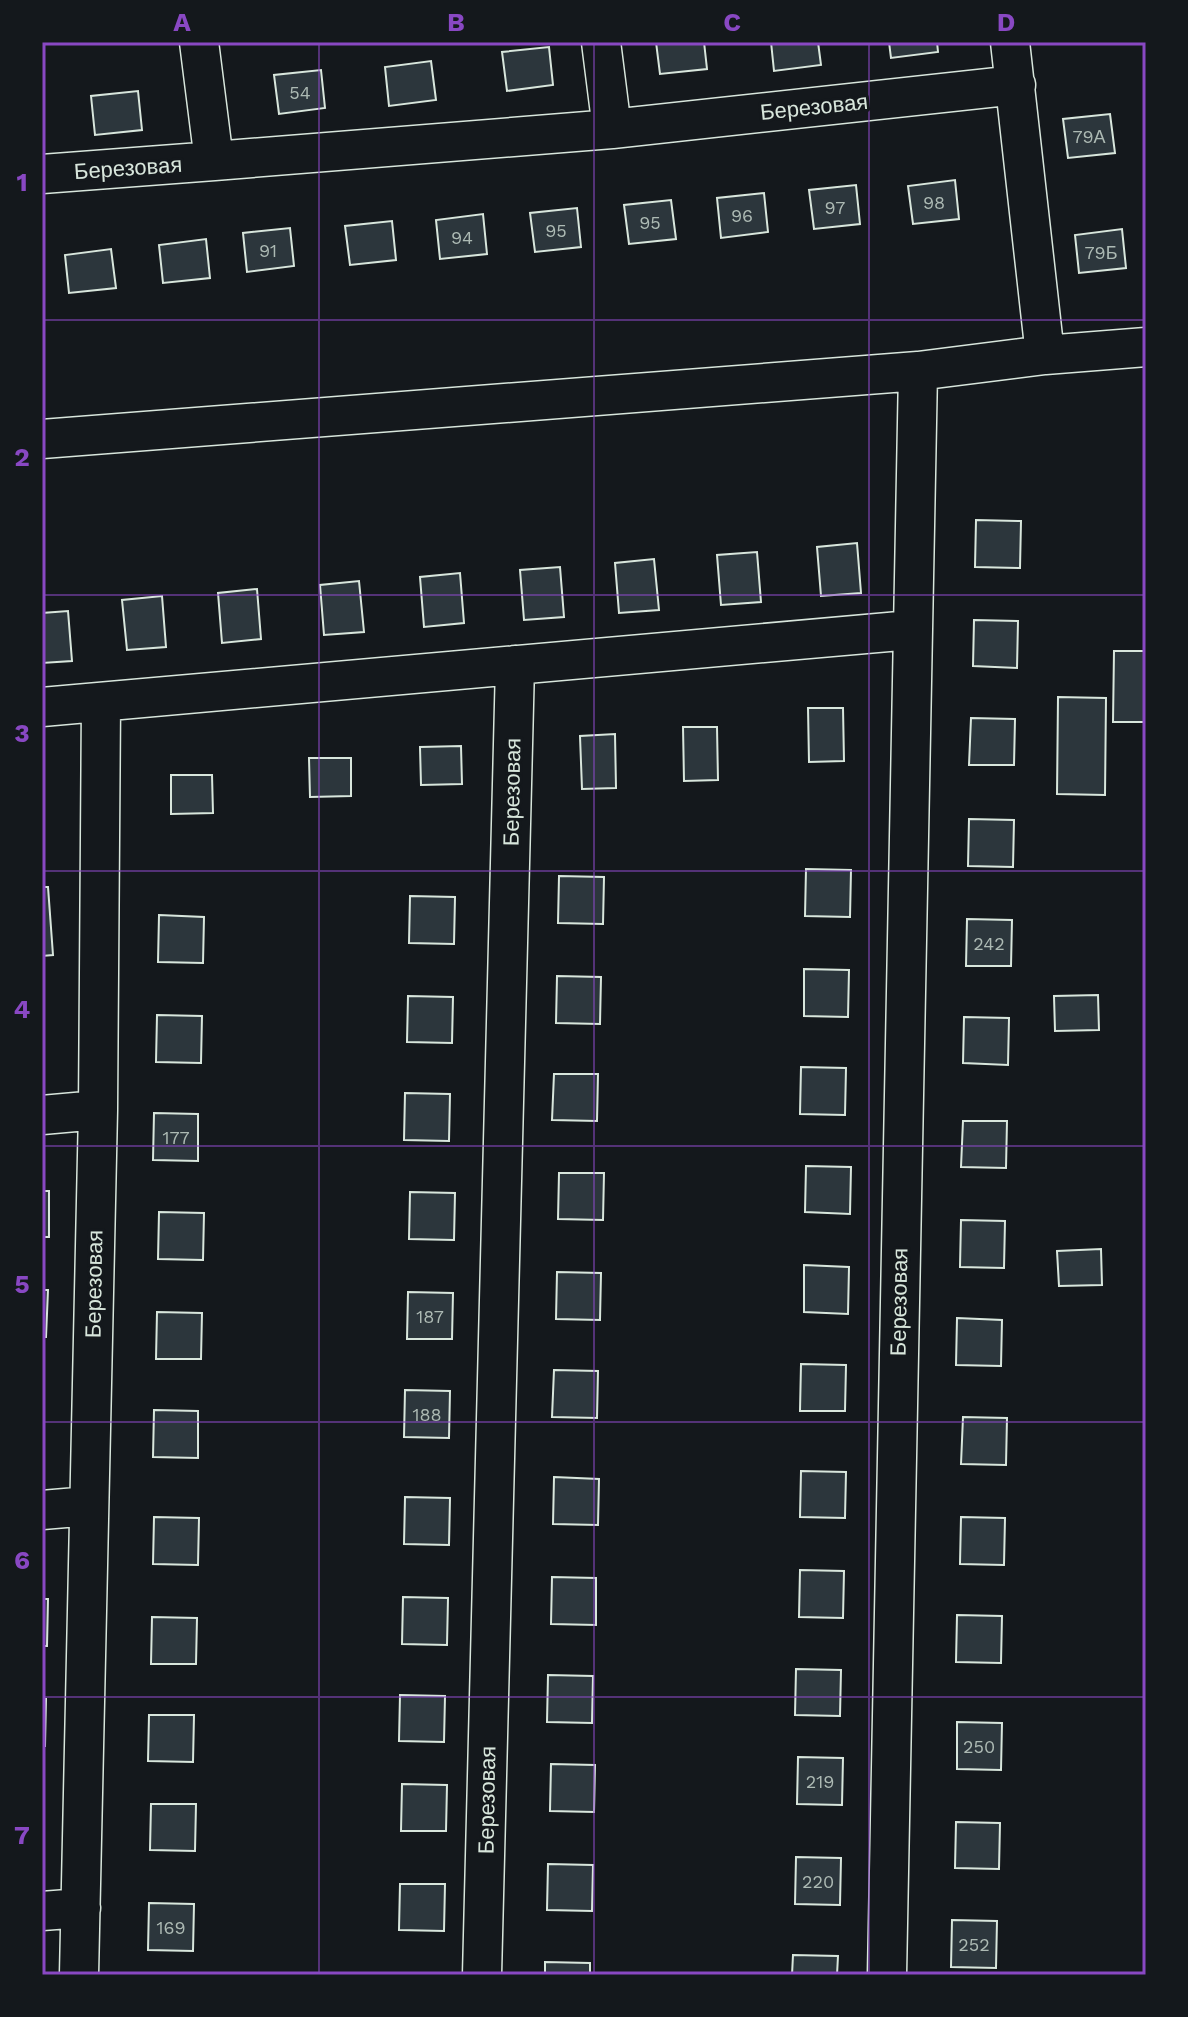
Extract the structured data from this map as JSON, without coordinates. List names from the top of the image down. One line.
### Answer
{"streets":{"street":["Березовая"]},"house_numbers":["54","79А","98","97","96","95","95","94","91","79Б","242","177","187","188","250","219","220","169","252"],"grid":{"columns":["A","B","C","D"],"rows":["1","2","3","4","5","6","7"]}}
